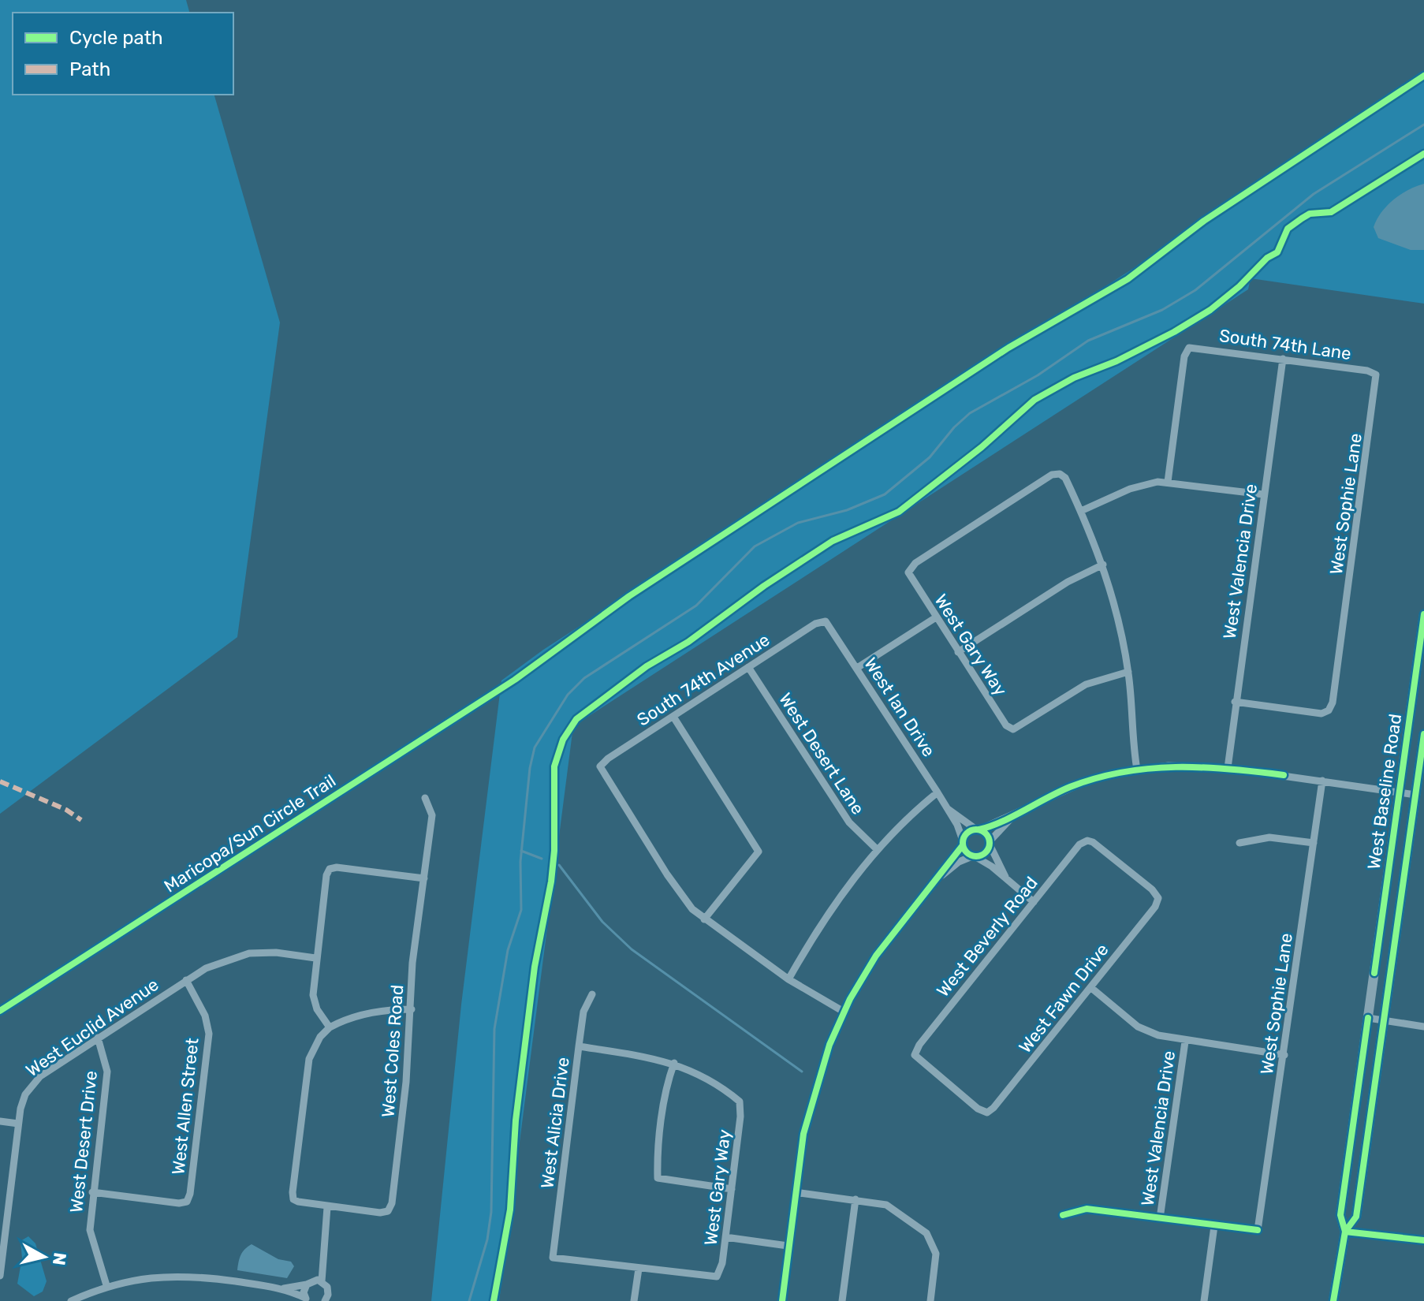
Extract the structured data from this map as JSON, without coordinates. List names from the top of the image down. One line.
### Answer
{"streets":{"main road":["West Baseline Road"],"street":["South 74th Lane","West Sophie Lane","West Valencia Drive","West Gary Way","South 74th Avenue","West Ian Drive","West Desert Lane","West Beverly Road","West Fawn Drive","West Euclid Avenue","West Coles Road","West Allen Street","West Alicia Drive","West Desert Drive"],"cycle path":["Maricopa/Sun Circle Trail"]},"crossings":[["South 74th Lane","West Sophie Lane"],["South 74th Lane","West Valencia Drive"],["West Sophie Lane","West Valencia Drive"],["West Gary Way","West Alicia Drive"],["South 74th Avenue","West Ian Drive"],["South 74th Avenue","West Desert Lane"],["West Beverly Road","West Fawn Drive"],["West Euclid Avenue","West Allen Street"],["West Euclid Avenue","West Desert Drive"],["West Allen Street","West Desert Drive"]],"legend":["Cycle path","Path"],"north":"right"}
